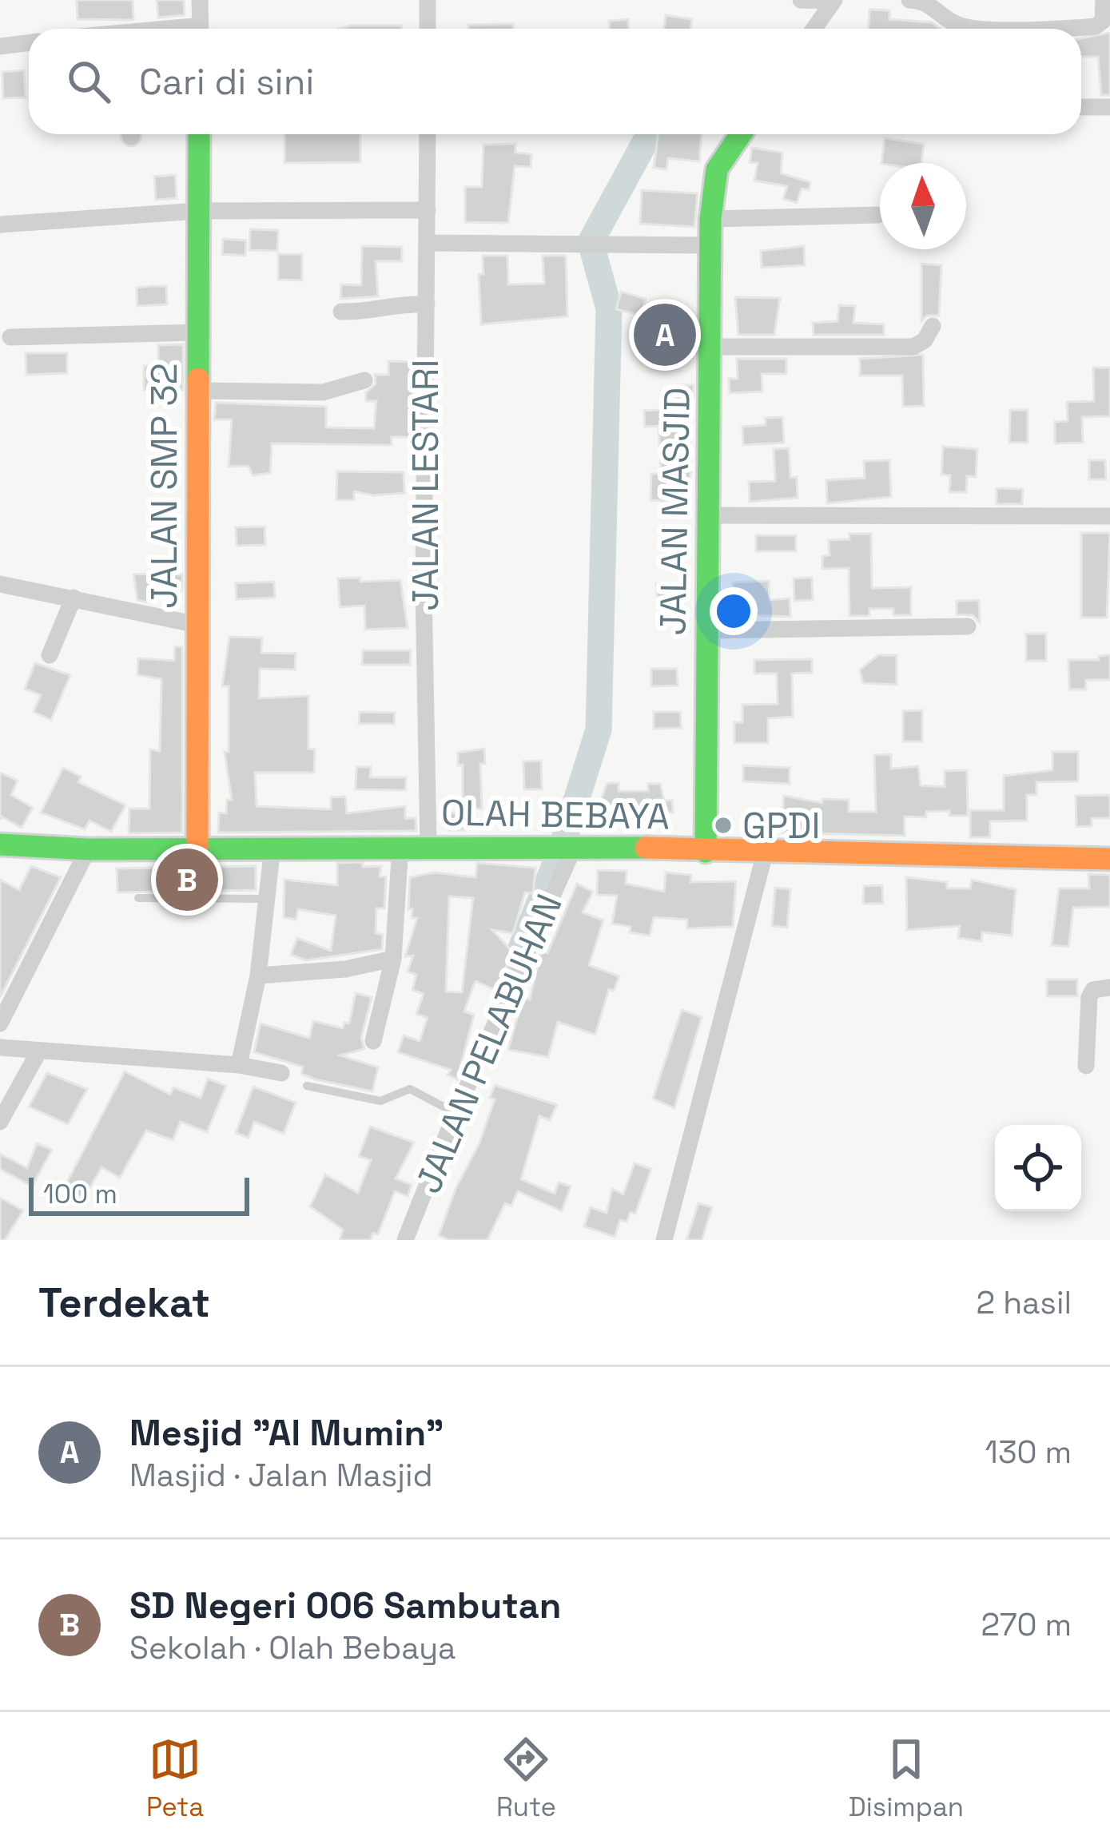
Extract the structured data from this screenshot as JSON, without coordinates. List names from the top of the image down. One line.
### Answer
{"streets":{"street":["JALAN LESTARI","JALAN SMP 32","JALAN MASJID","OLAH BEBAYA","JALAN PELABUHAN"]},"crossings":[["JALAN LESTARI","OLAH BEBAYA"],["JALAN SMP 32","OLAH BEBAYA"],["JALAN MASJID","OLAH BEBAYA"],["OLAH BEBAYA","JALAN PELABUHAN"]],"places":["GPDI"],"scale_bar":"100 m","north":"top","page":{"search":"Cari di sini","pins":["A","B"],"scale":"100 m","heading":["Terdekat","2 hasil"],"list":[{"mark":"A","name":"Mesjid \"Al Mumin\"","note":"Masjid · Jalan Masjid","value":"130 m"},{"mark":"B","name":"SD Negeri 006 Sambutan","note":"Sekolah · Olah Bebaya","value":"270 m"}],"nav":["Peta","Rute","Disimpan"]}}
